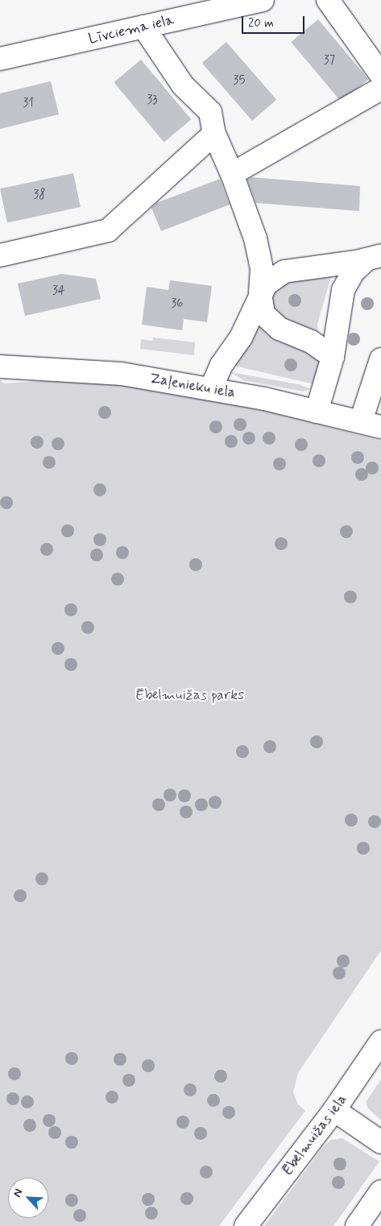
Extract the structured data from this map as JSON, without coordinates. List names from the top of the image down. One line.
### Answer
{"streets":{"street":["Līvciema iela","Zaļenieku iela","Ēbelmuižas iela"]},"parks":["Ēbelmuižas parks"],"house_numbers":["37","35","33","31","38","34","36"],"scale_bar":"20 m","north":"top left"}
